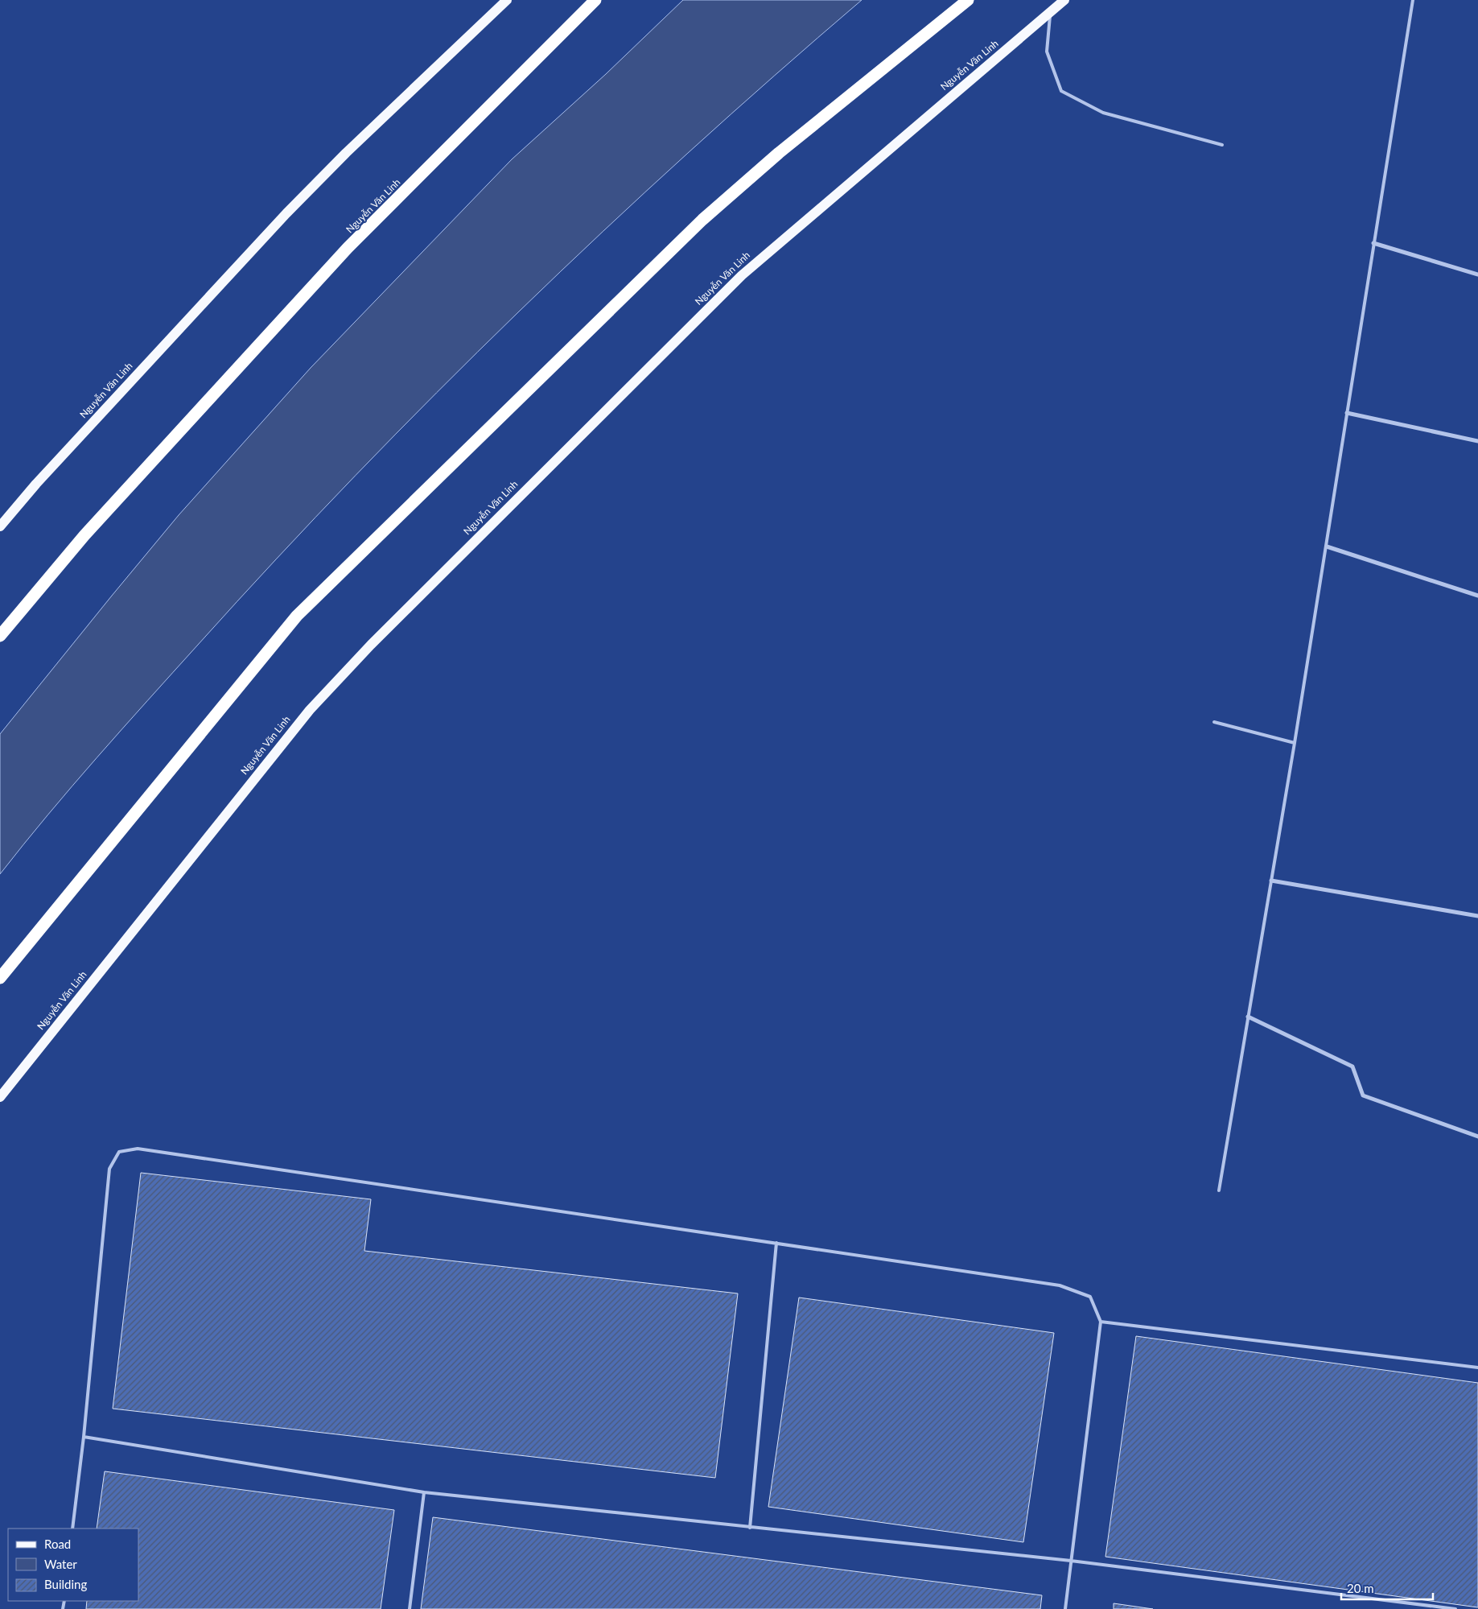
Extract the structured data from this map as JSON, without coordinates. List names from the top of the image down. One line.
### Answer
{"streets":{"highway":["Nguyễn Văn Linh"]},"legend":["Road","Water","Building"],"scale_bar":"20 m"}
